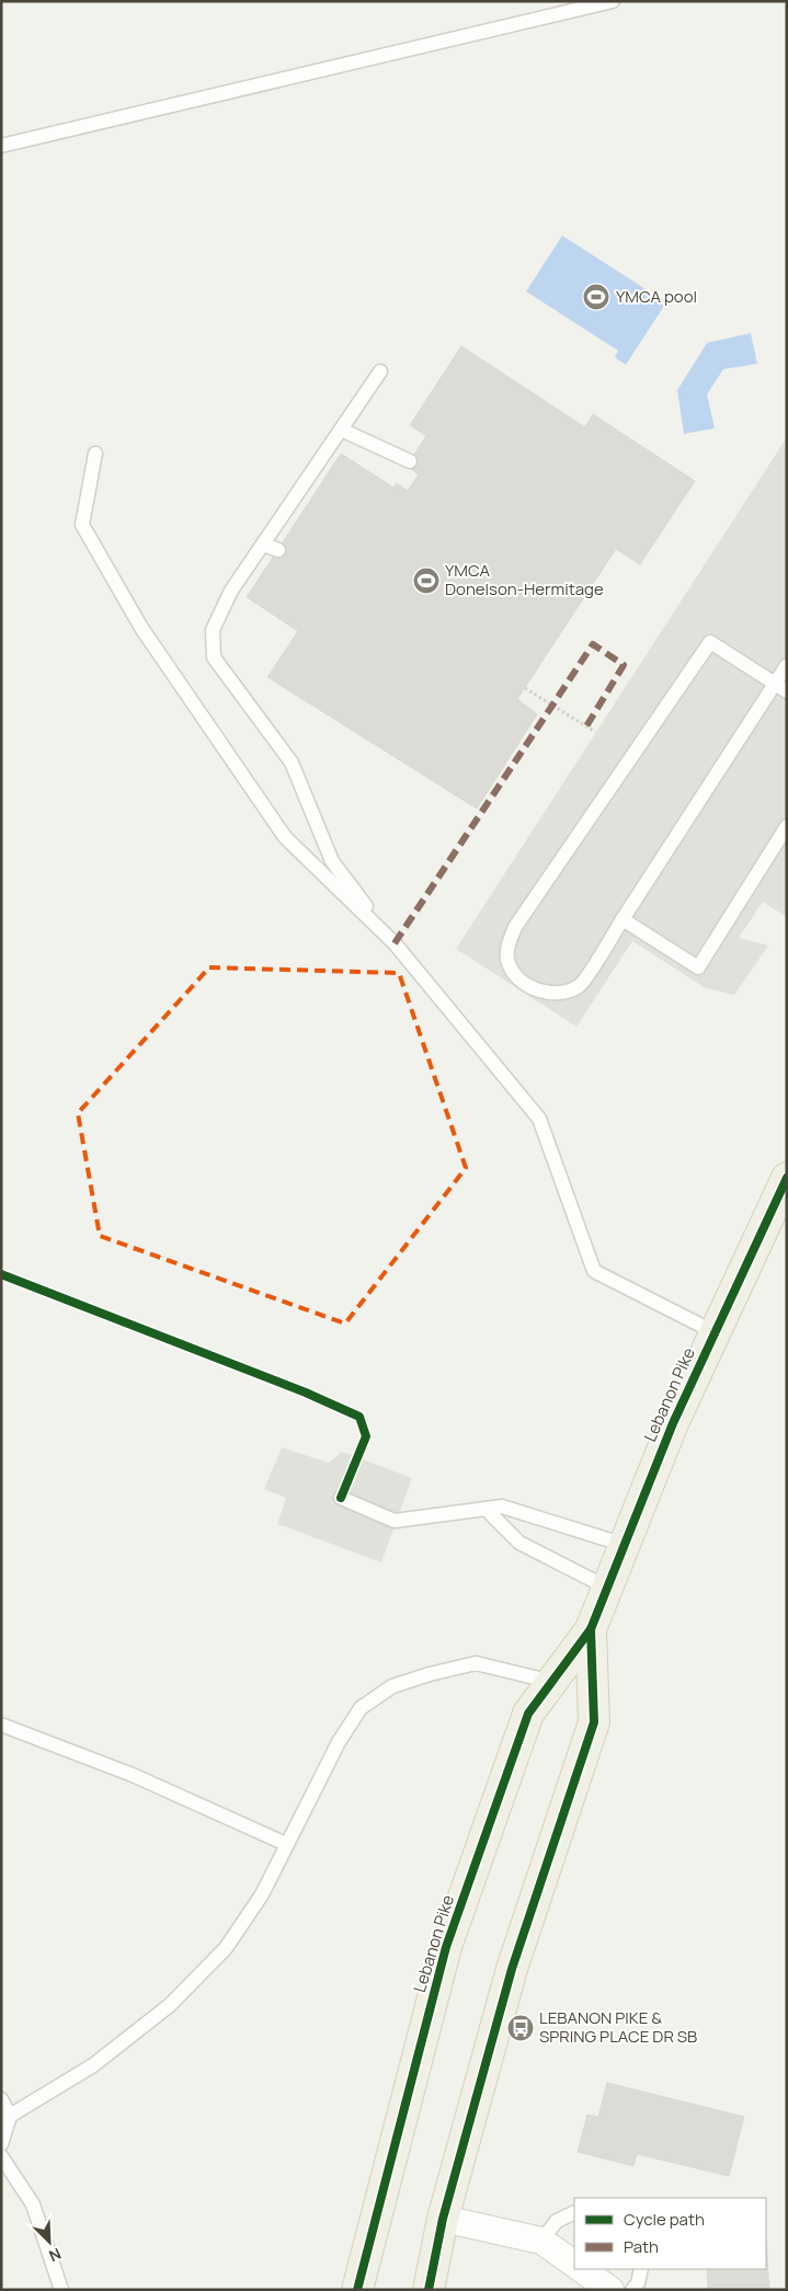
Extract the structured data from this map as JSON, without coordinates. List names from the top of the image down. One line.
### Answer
{"streets":{"main road":["Lebanon Pike"]},"places":{"sports":["YMCA pool","YMCA Donelson-Hermitage"],"bus stop":["LEBANON PIKE & SPRING PLACE DR SB"]},"legend":["Cycle path","Path"],"north":"bottom right"}
